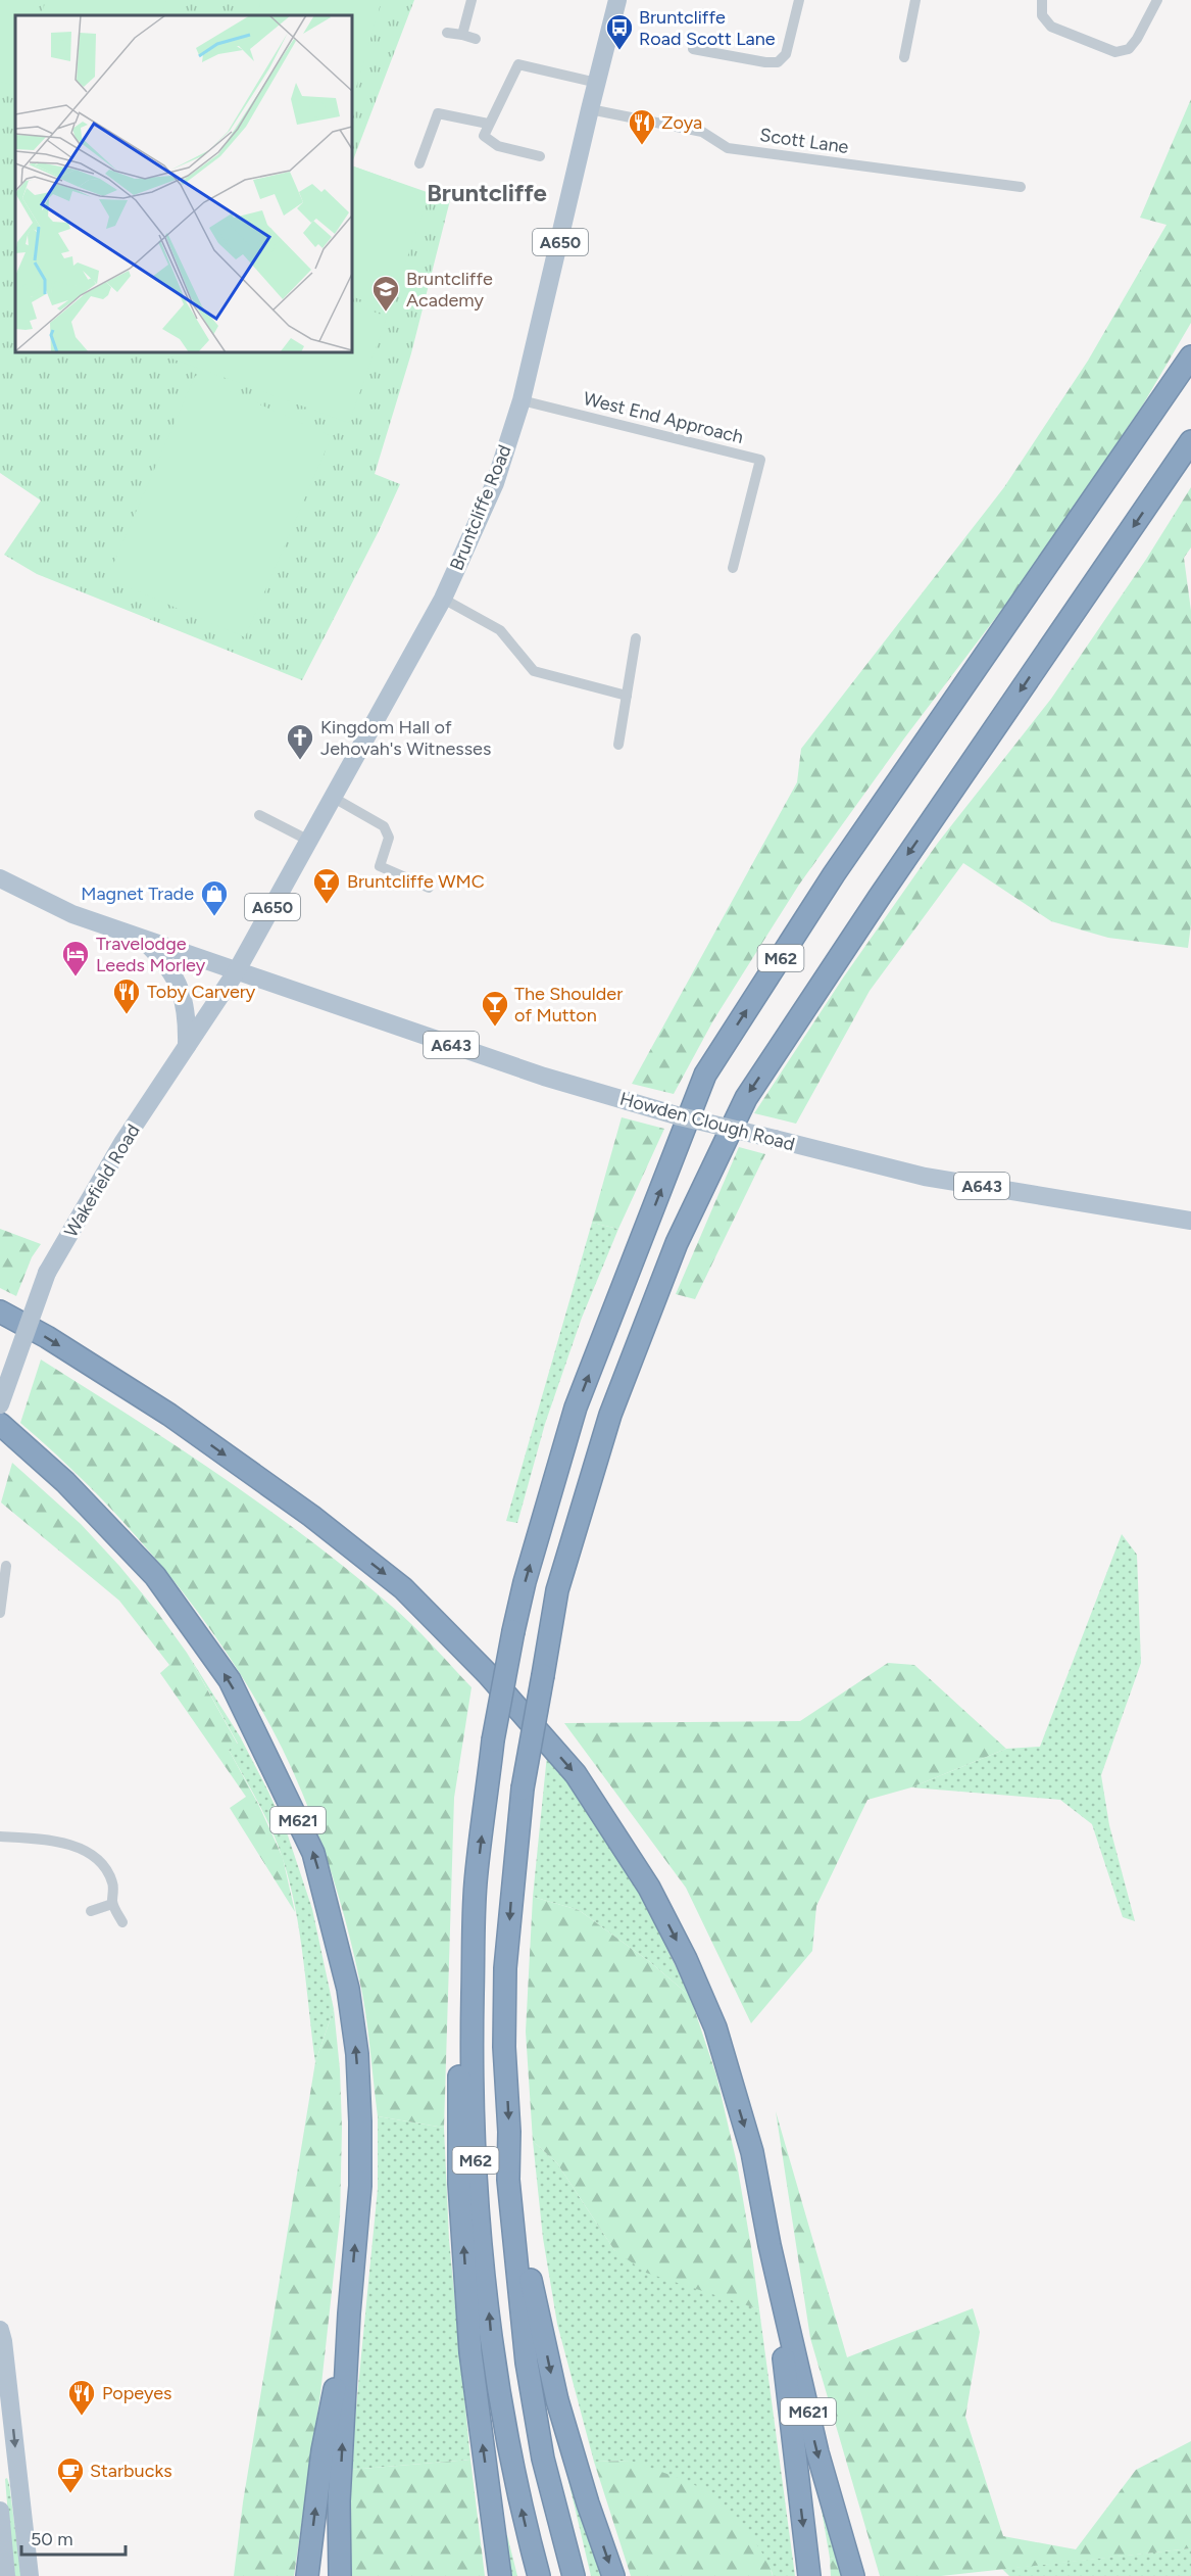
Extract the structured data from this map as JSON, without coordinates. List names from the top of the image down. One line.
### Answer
{"streets":{"highway":["M62","M621"],"main road":["A650","Bruntcliffe Road","A643","Howden Clough Road","Wakefield Road"],"street":["Scott Lane","West End Approach"]},"crossings":[["Scott Lane","Bruntcliffe Road"],["West End Approach","Bruntcliffe Road"],["Bruntcliffe Road","A643"],["Bruntcliffe Road","Howden Clough Road"],["Bruntcliffe Road","Wakefield Road"],["A643","Howden Clough Road"],["A643","Wakefield Road"],["Howden Clough Road","Wakefield Road"]],"districts":["Bruntcliffe"],"places":{"bus stop":["Bruntcliffe Road Scott Lane"],"restaurant":["Zoya","Toby Carvery","Popeyes"],"school or university":["Bruntcliffe Academy"],"church":["Kingdom Hall of Jehovah's Witnesses"],"bar":["Bruntcliffe WMC","The Shoulder of Mutton"],"shop":["Magnet Trade"],"hotel":["Travelodge Leeds Morley"],"cafe":["Starbucks"]},"scale_bar":"50 m"}
